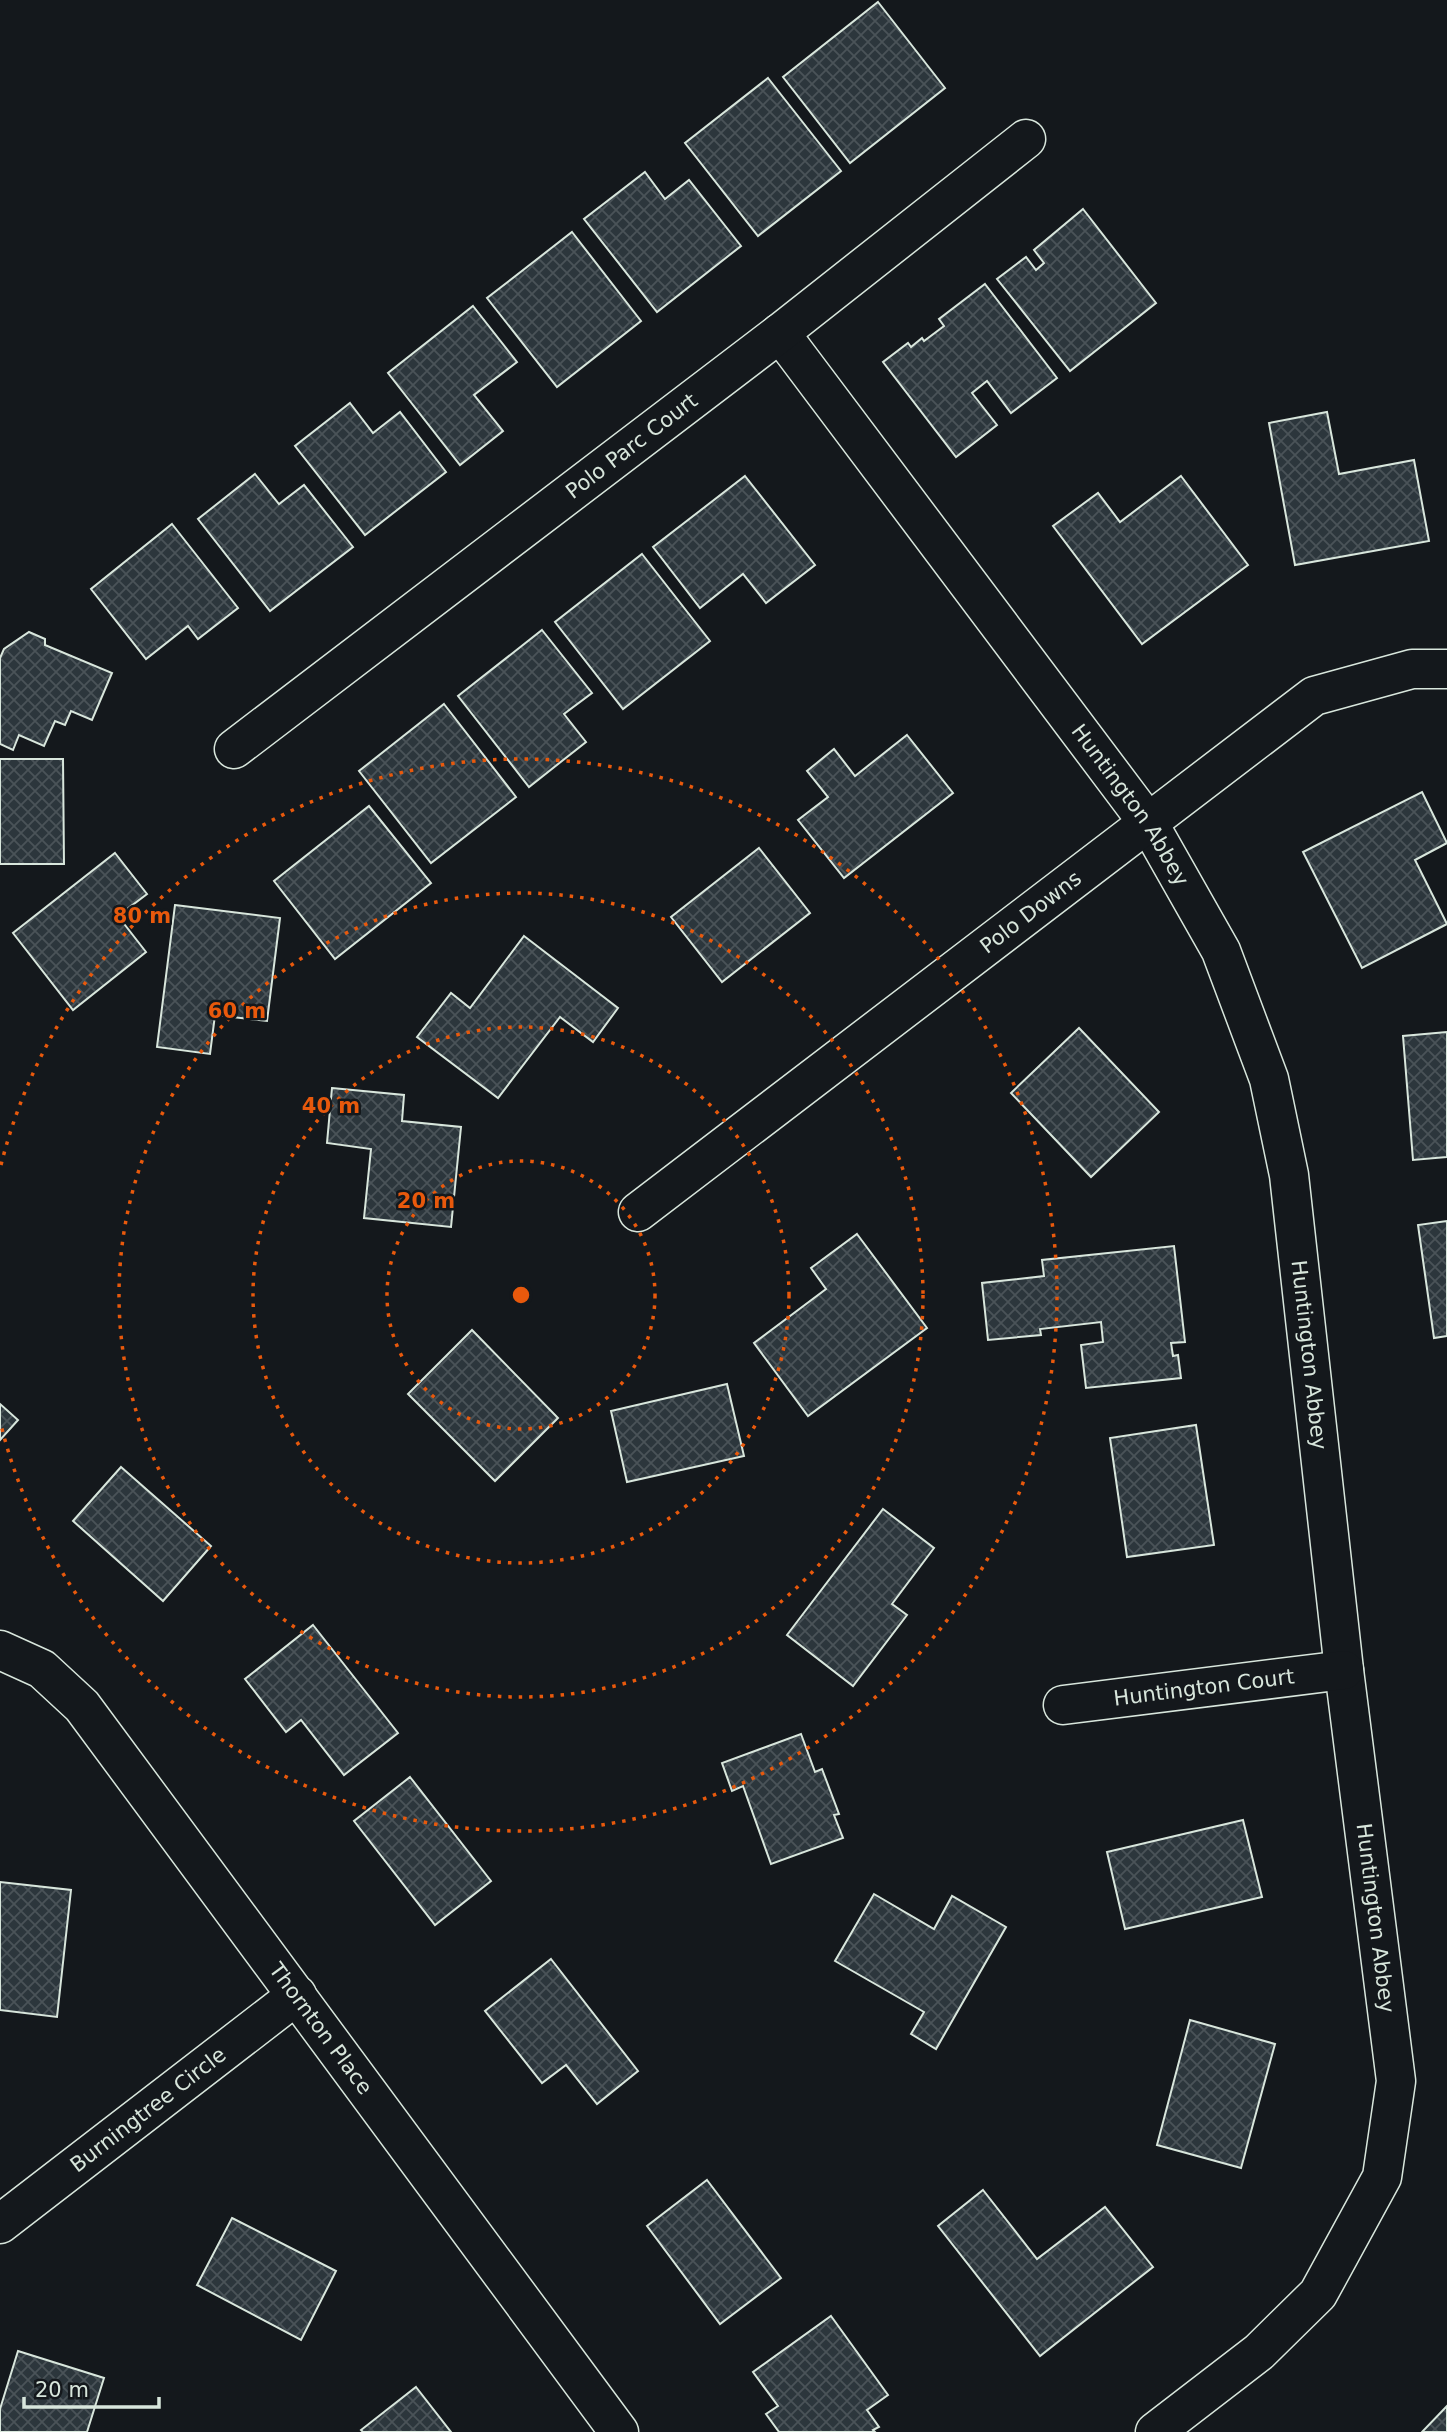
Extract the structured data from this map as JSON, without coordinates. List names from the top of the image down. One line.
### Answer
{"streets":{"street":["Polo Parc Court","Huntington Abbey","Polo Downs","Huntington Court","Thornton Place","Burningtree Circle"]},"crossings":[["Polo Parc Court","Huntington Abbey"],["Huntington Abbey","Polo Downs"],["Huntington Abbey","Huntington Court"],["Thornton Place","Burningtree Circle"]],"scale_bar":"20 m","rings":["80 m","60 m","40 m","20 m"]}
